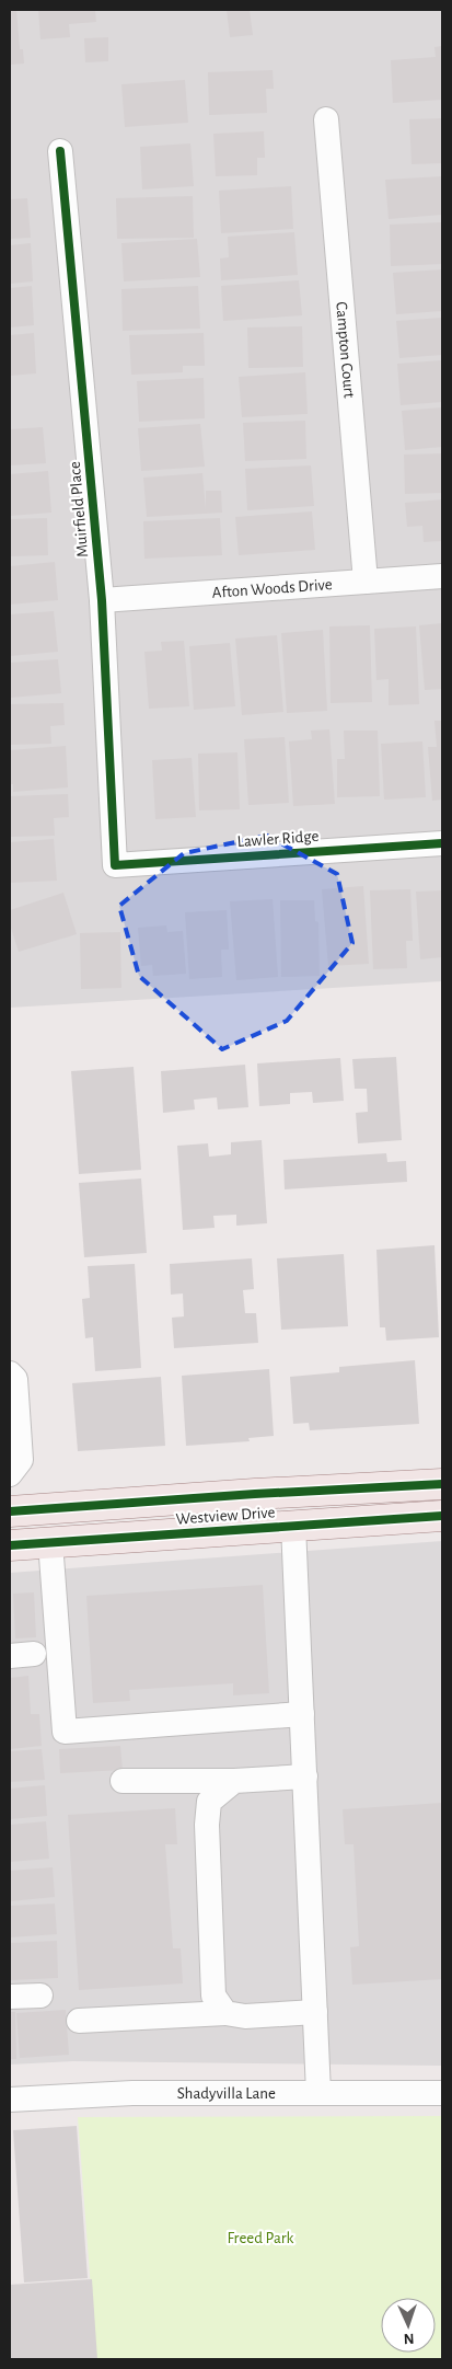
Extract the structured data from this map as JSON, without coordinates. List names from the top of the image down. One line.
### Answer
{"streets":{"main road":["Westview Drive"],"street":["Campton Court","Muirfield Place","Afton Woods Drive","Lawler Ridge","Shadyvilla Lane"]},"crossings":[["Campton Court","Afton Woods Drive"],["Muirfield Place","Afton Woods Drive"],["Muirfield Place","Lawler Ridge"]],"parks":["Freed Park"],"north":"bottom"}
